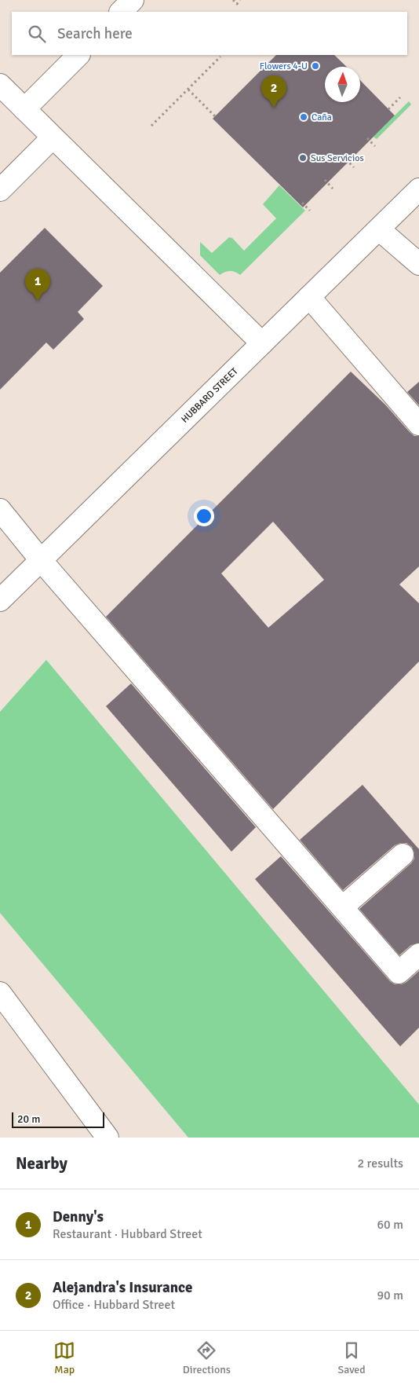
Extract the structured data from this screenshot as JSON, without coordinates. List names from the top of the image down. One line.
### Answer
{"streets":{"main road":["HUBBARD STREET"]},"places":["Flowers 4-U","Caña","Sus Servicios"],"scale_bar":"20 m","north":"top","page":{"search":"Search here","pins":["2","1"],"scale":"20 m","heading":["Nearby","2 results"],"list":[{"mark":"1","name":"Denny's","note":"Restaurant · Hubbard Street","value":"60 m"},{"mark":"2","name":"Alejandra's Insurance","note":"Office · Hubbard Street","value":"90 m"}],"nav":["Map","Directions","Saved"]}}
